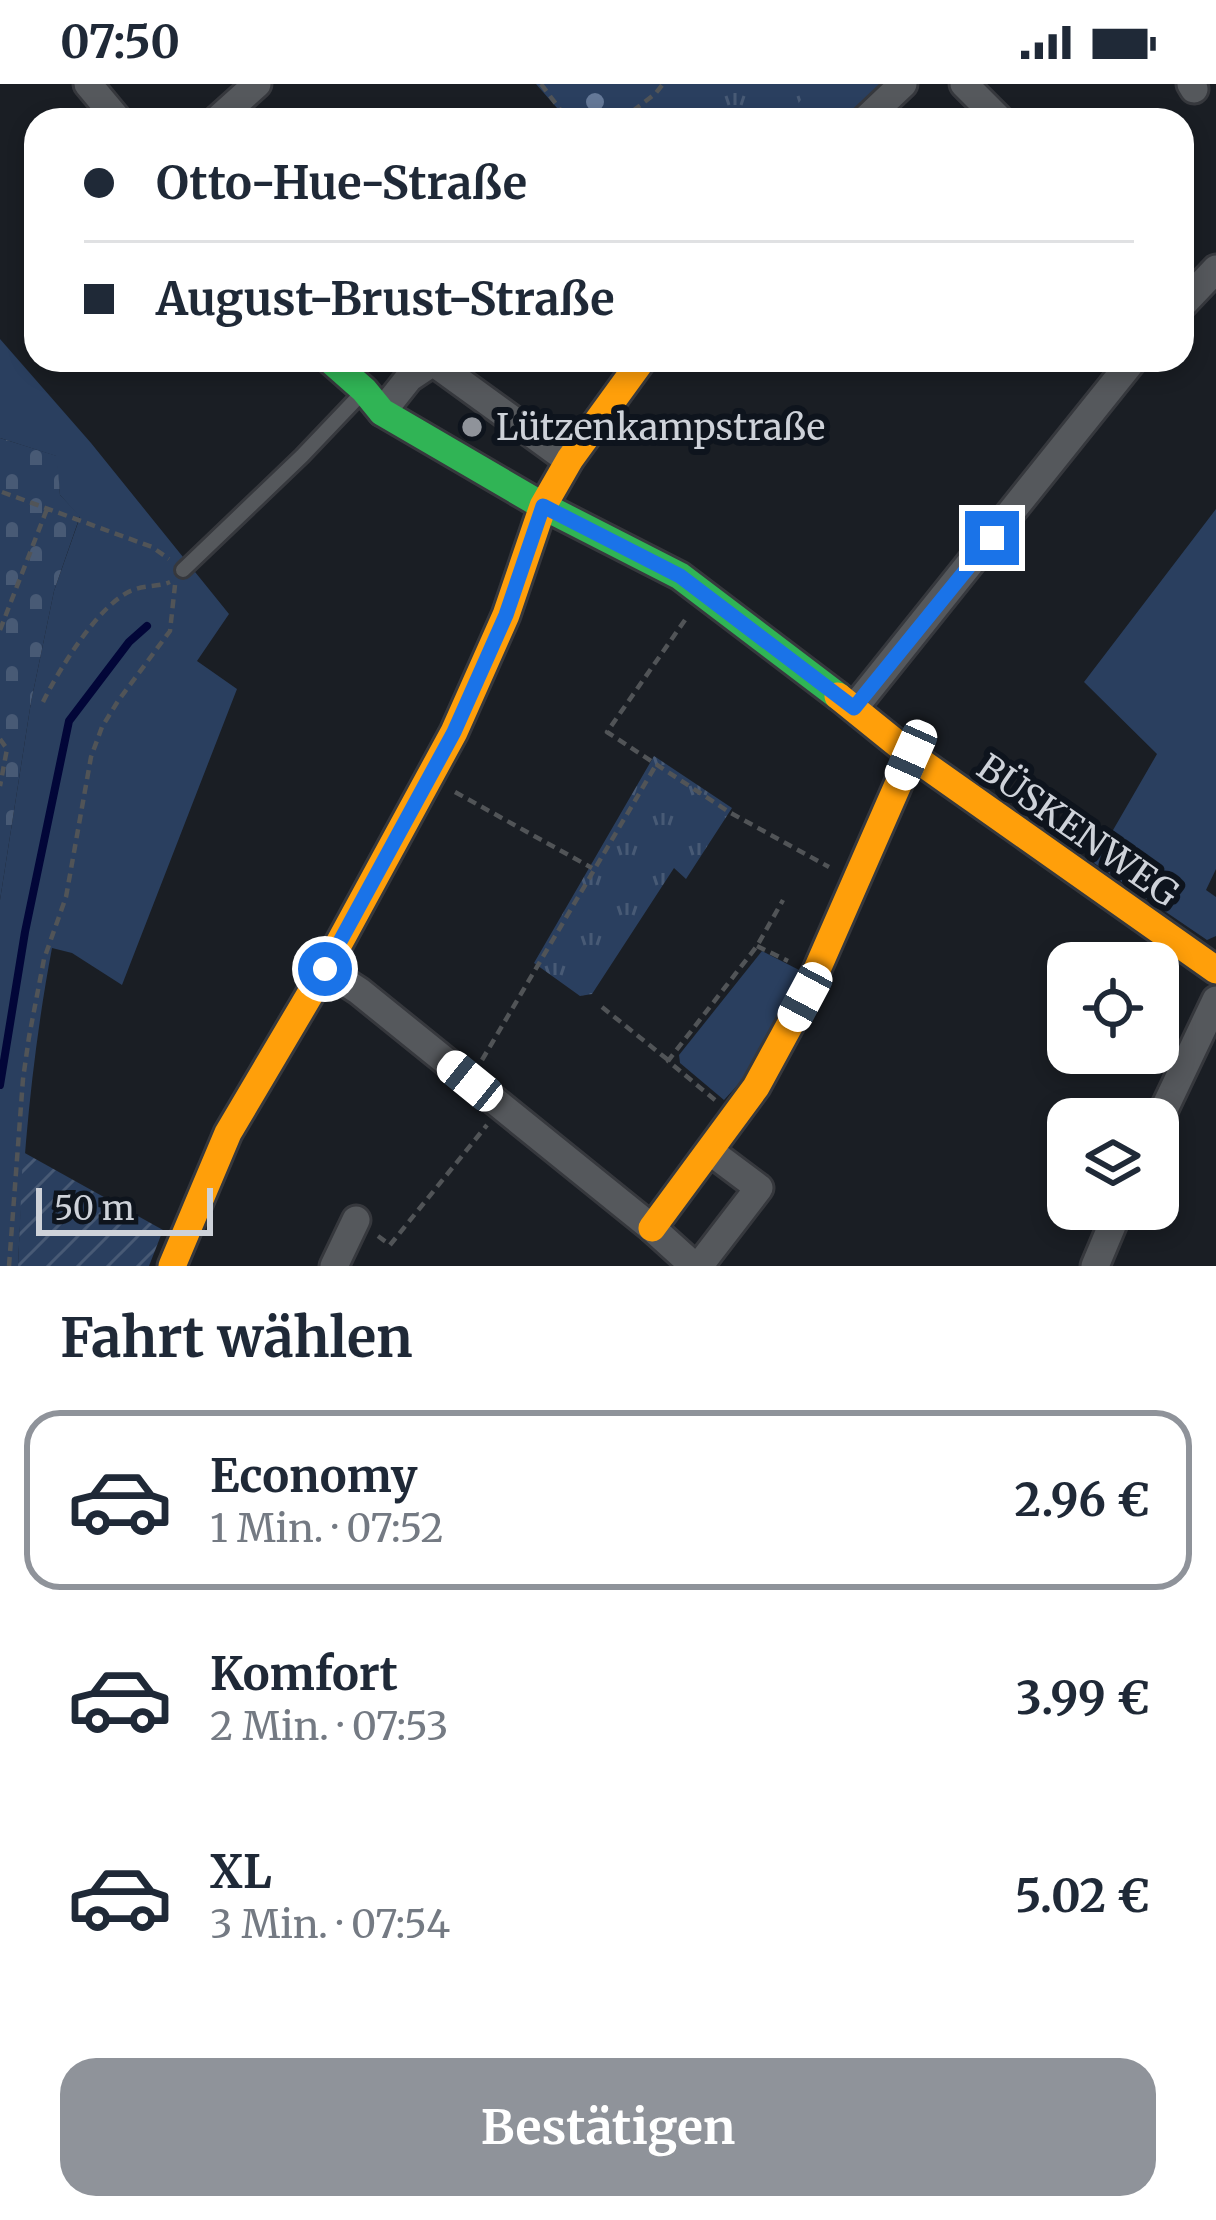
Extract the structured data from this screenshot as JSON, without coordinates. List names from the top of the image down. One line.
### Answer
{"streets":{"street":["BÜSKENWEG"]},"places":["Lützenkampstraße"],"scale_bar":"50 m","page":{"status":"07:50","banner":["Otto-Hue-Straße","August-Brust-Straße"],"scale":"50 m","heading":"Fahrt wählen","list":[{"name":"Economy","note":"1 Min. · 07:52","value":"2.96 €"},{"name":"Komfort","note":"2 Min. · 07:53","value":"3.99 €"},{"name":"XL","note":"3 Min. · 07:54","value":"5.02 €"}],"buttons":"Bestätigen"}}
